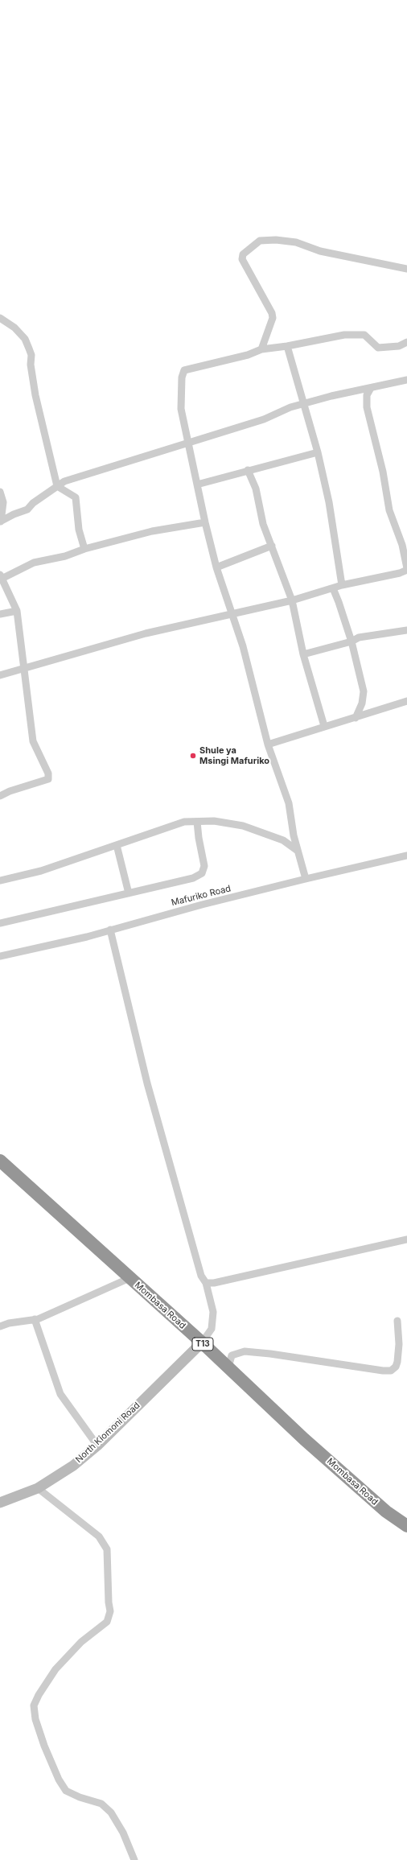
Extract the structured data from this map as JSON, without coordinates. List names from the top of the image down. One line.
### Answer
{"streets":{"highway":["Mombasa Road","T13"],"main road":["North Kiomoni Road"],"street":["Mafuriko Road"]},"crossings":[["Mombasa Road","North Kiomoni Road"]],"places":["Shule ya Msingi Mafuriko"]}
